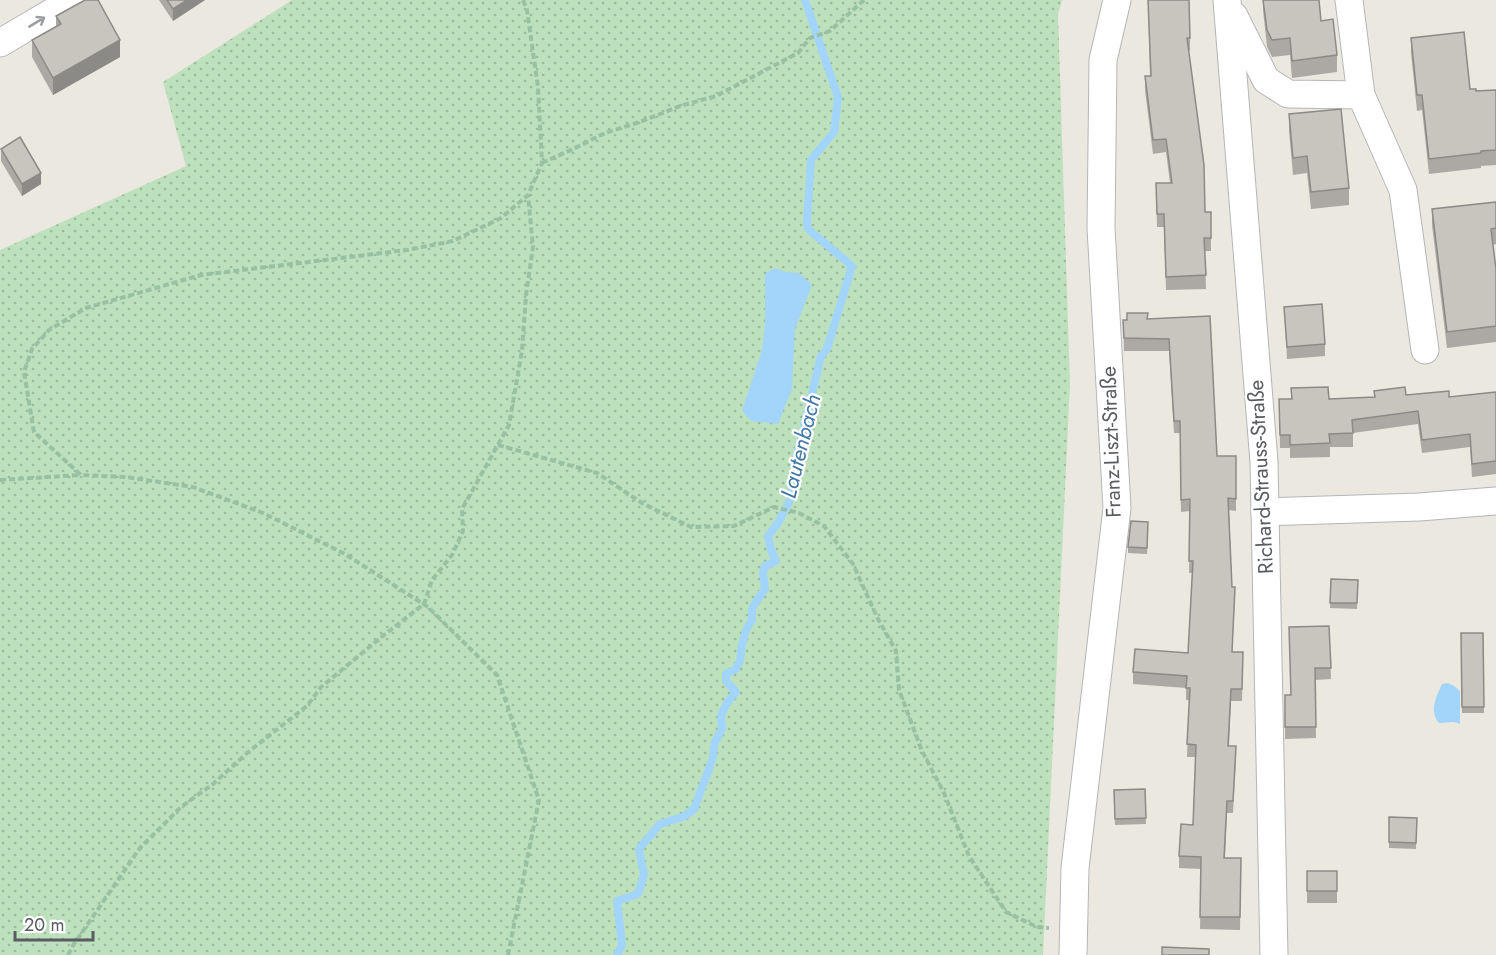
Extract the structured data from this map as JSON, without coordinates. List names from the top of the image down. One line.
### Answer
{"streets":{"street":["Franz-Liszt-Straße","Richard-Strauss-Straße"]},"water":["Lautenbach"],"scale_bar":"20 m"}
